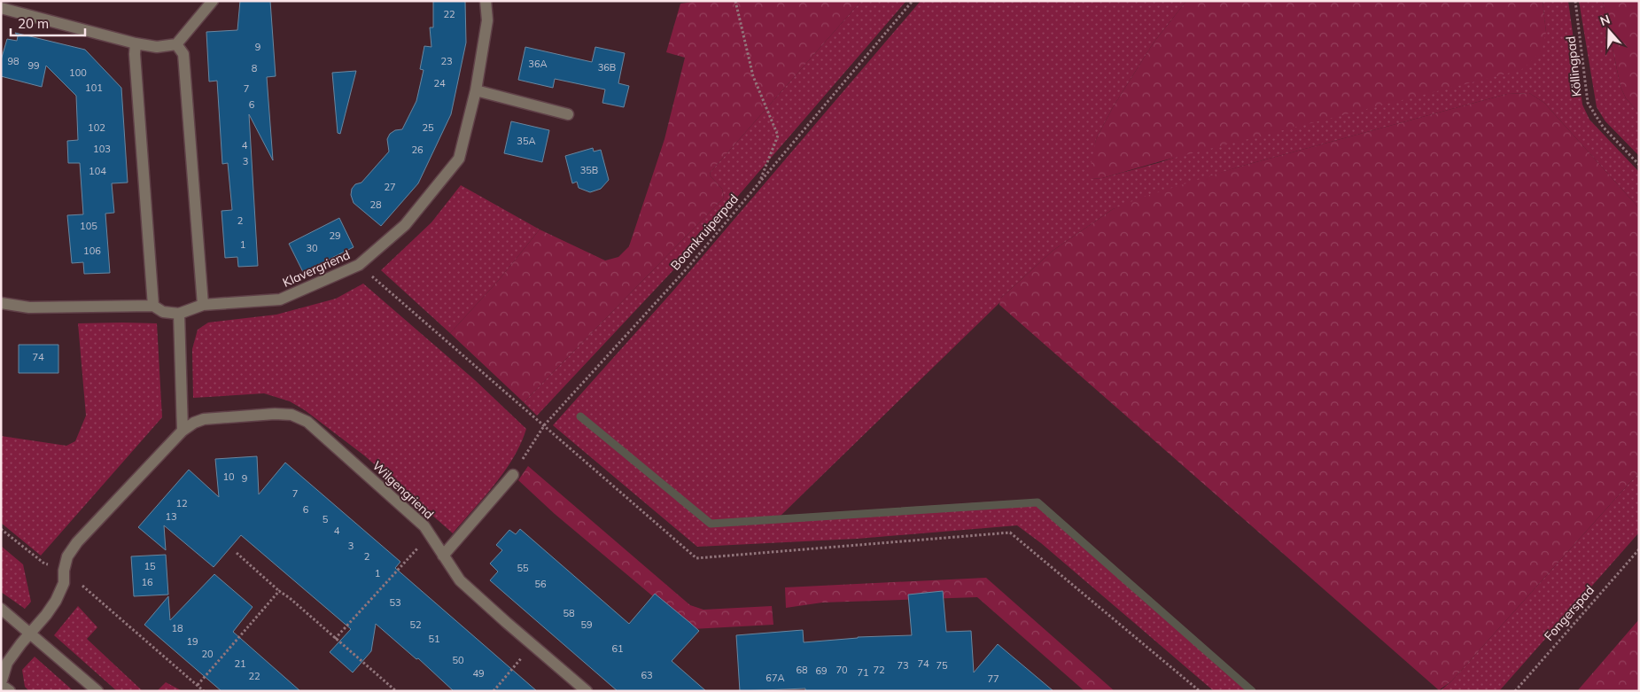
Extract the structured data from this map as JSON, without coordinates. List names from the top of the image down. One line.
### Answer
{"streets":{"street":["Klavergriend","Wilgengriend"],"path":["Köllingpad","Boomkruiperpad","Fongerspad"]},"house_numbers":["22","9","98","23","36A","99","36B","8","100","24","101","7","6","102","25","35A","4","103","26","3","35B","104","27","28","2","105","29","1","30","106","74","10","9","7","12","6","13","5","4","3","2","15","55","1","16","56","53","58","52","59","18","51","19","61","20","50","21","74","73","75","68","70","72","69","71","49","63","22","67A","77"],"scale_bar":"20 m","north":"top"}
